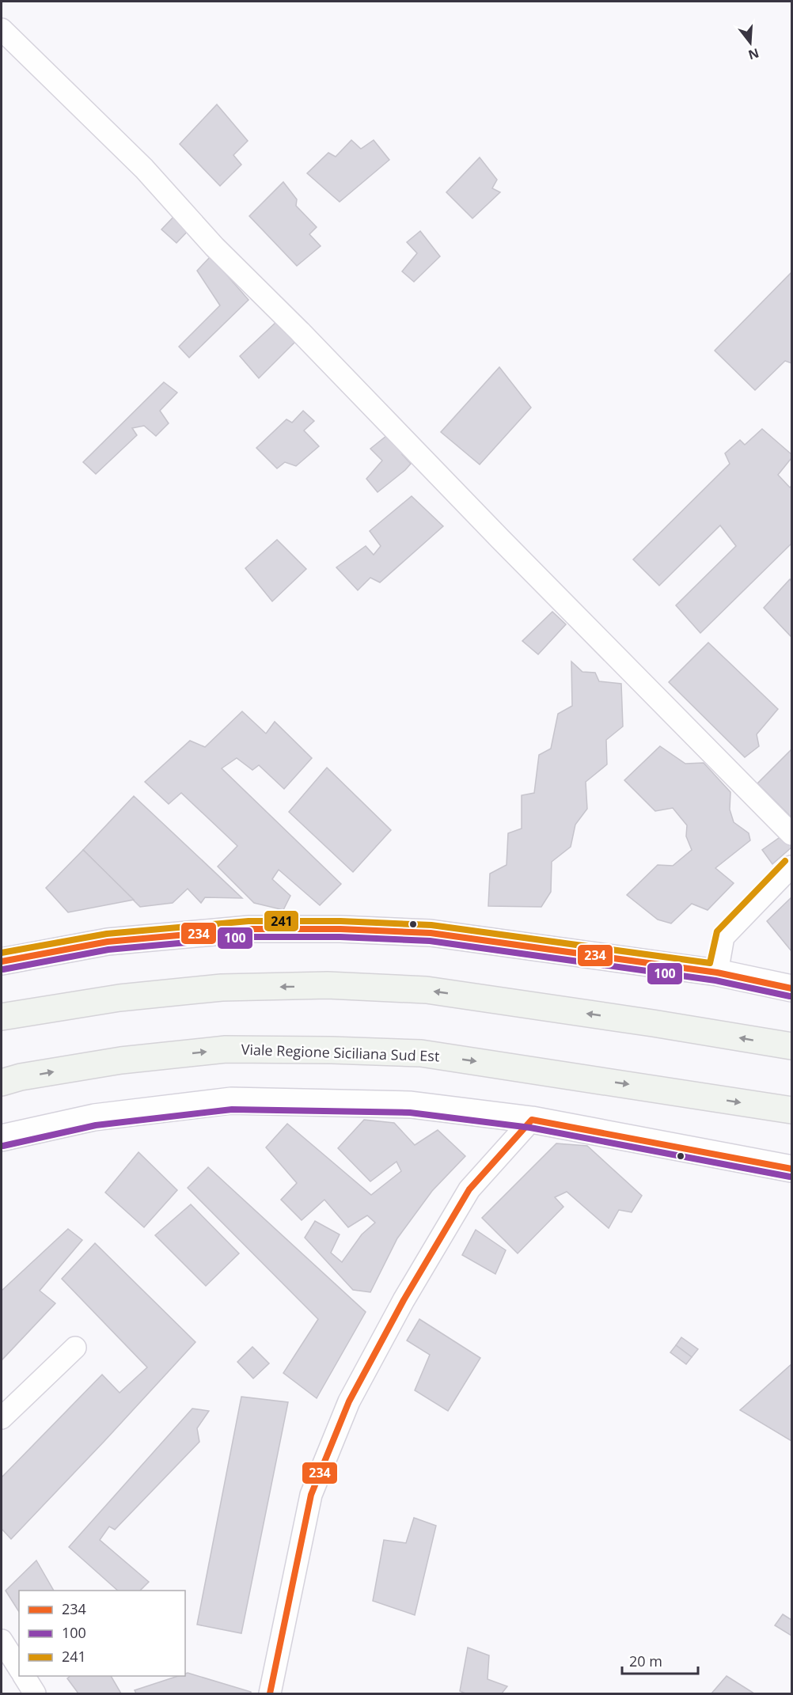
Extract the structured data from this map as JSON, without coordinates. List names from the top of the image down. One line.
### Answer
{"streets":{"main road":["Viale Regione Siciliana Sud Est"]},"lines":["transit line 241","transit line 234","transit line 100"],"legend":["234","100","241"],"scale_bar":"20 m","north":"bottom"}
